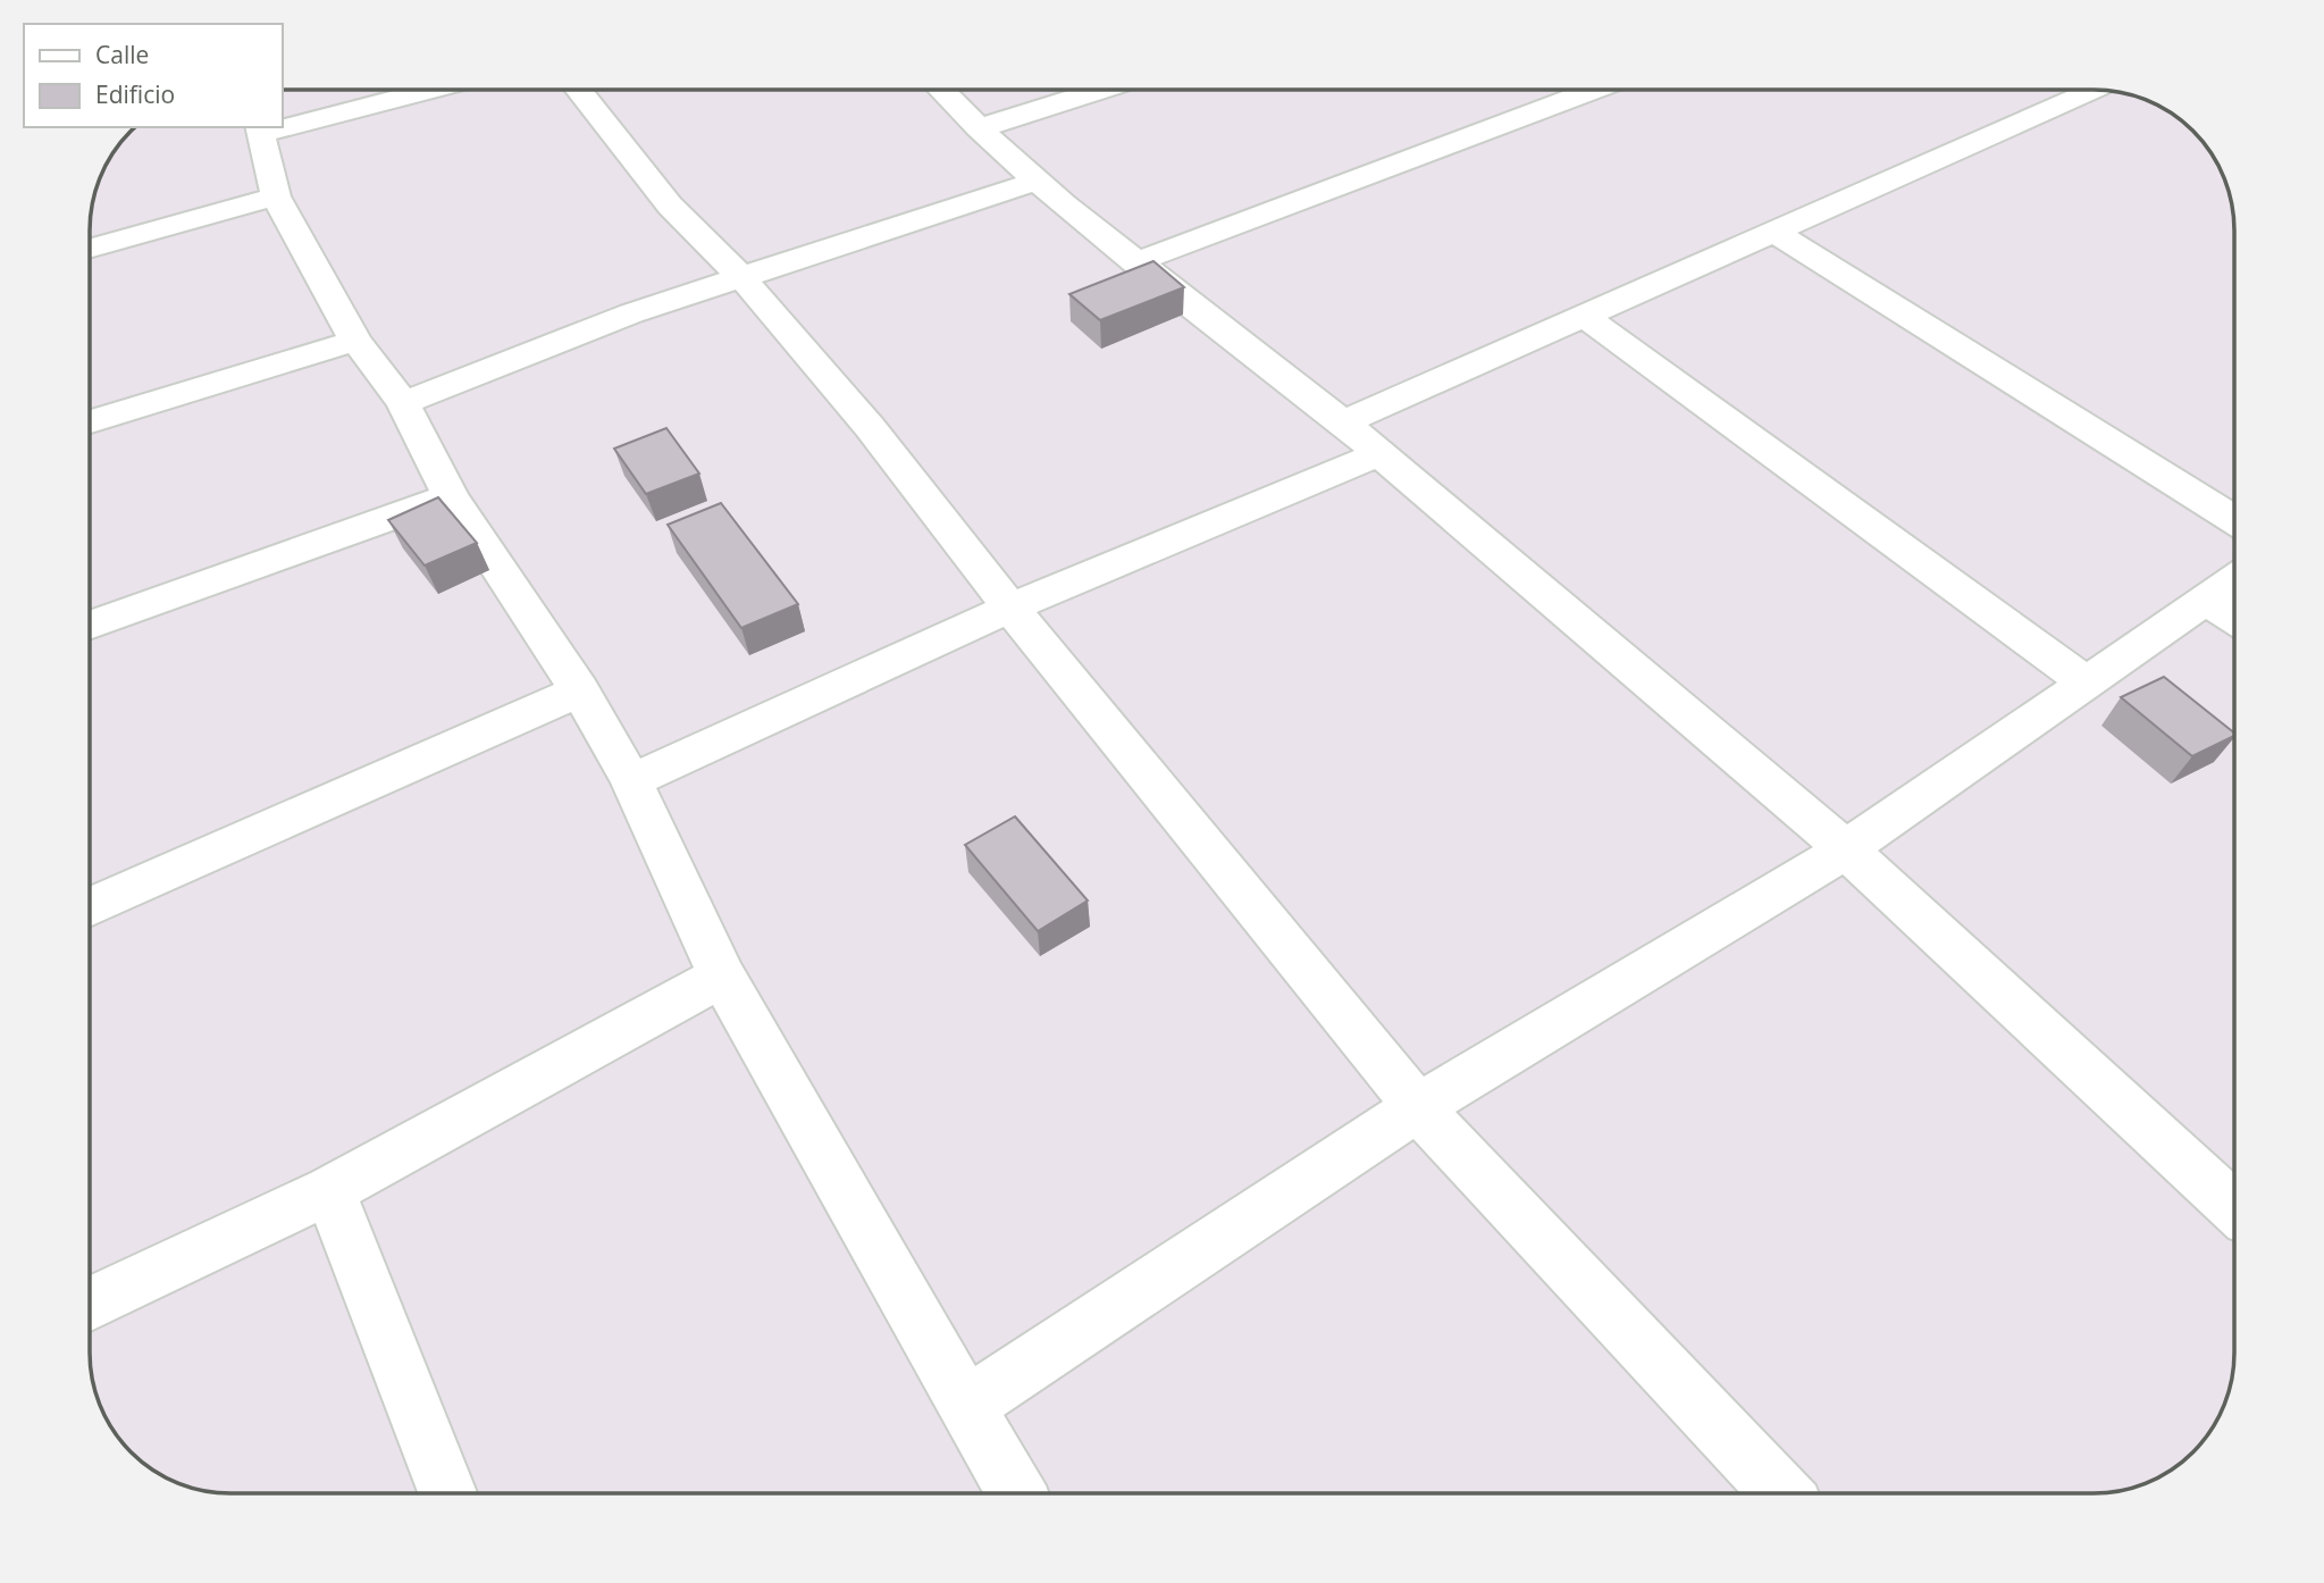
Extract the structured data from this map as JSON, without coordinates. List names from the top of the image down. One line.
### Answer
{"legend":["Calle","Edificio"]}
